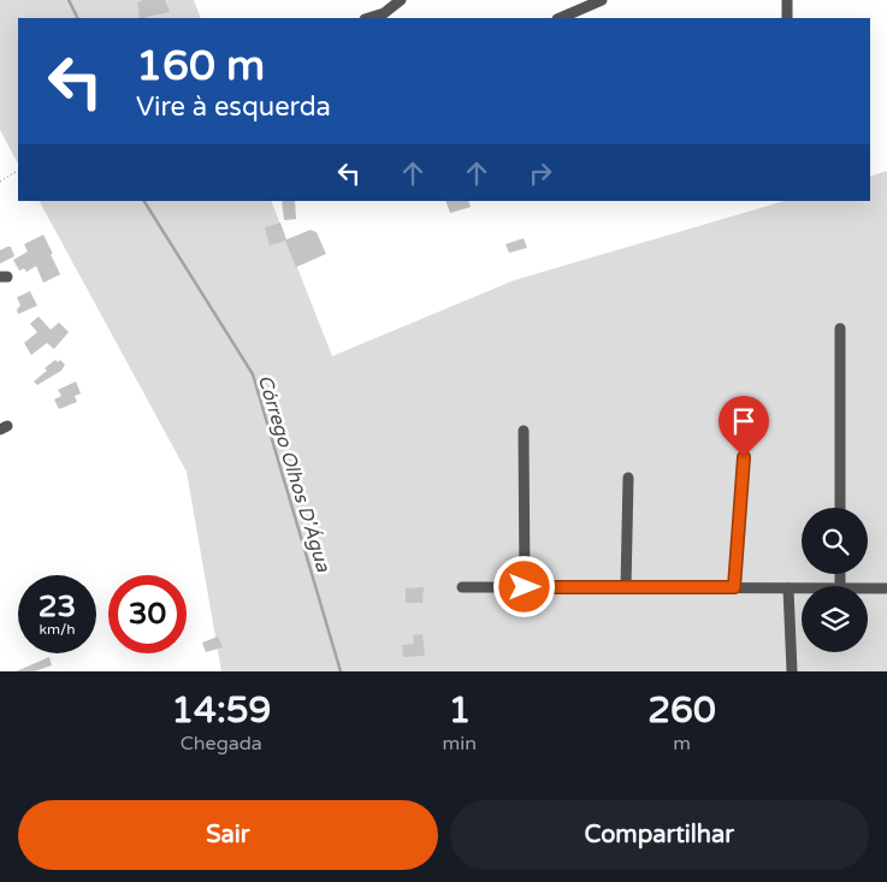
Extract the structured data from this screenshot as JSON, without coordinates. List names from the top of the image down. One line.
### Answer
{"water":["Córrego Olhos D'Água"],"page":{"turn":["160 m","Vire à esquerda"],"speed":"23 km/h","limit":"30","eta":["14:59","Chegada","1","min","260","m"],"buttons":["Sair","Compartilhar"]}}
